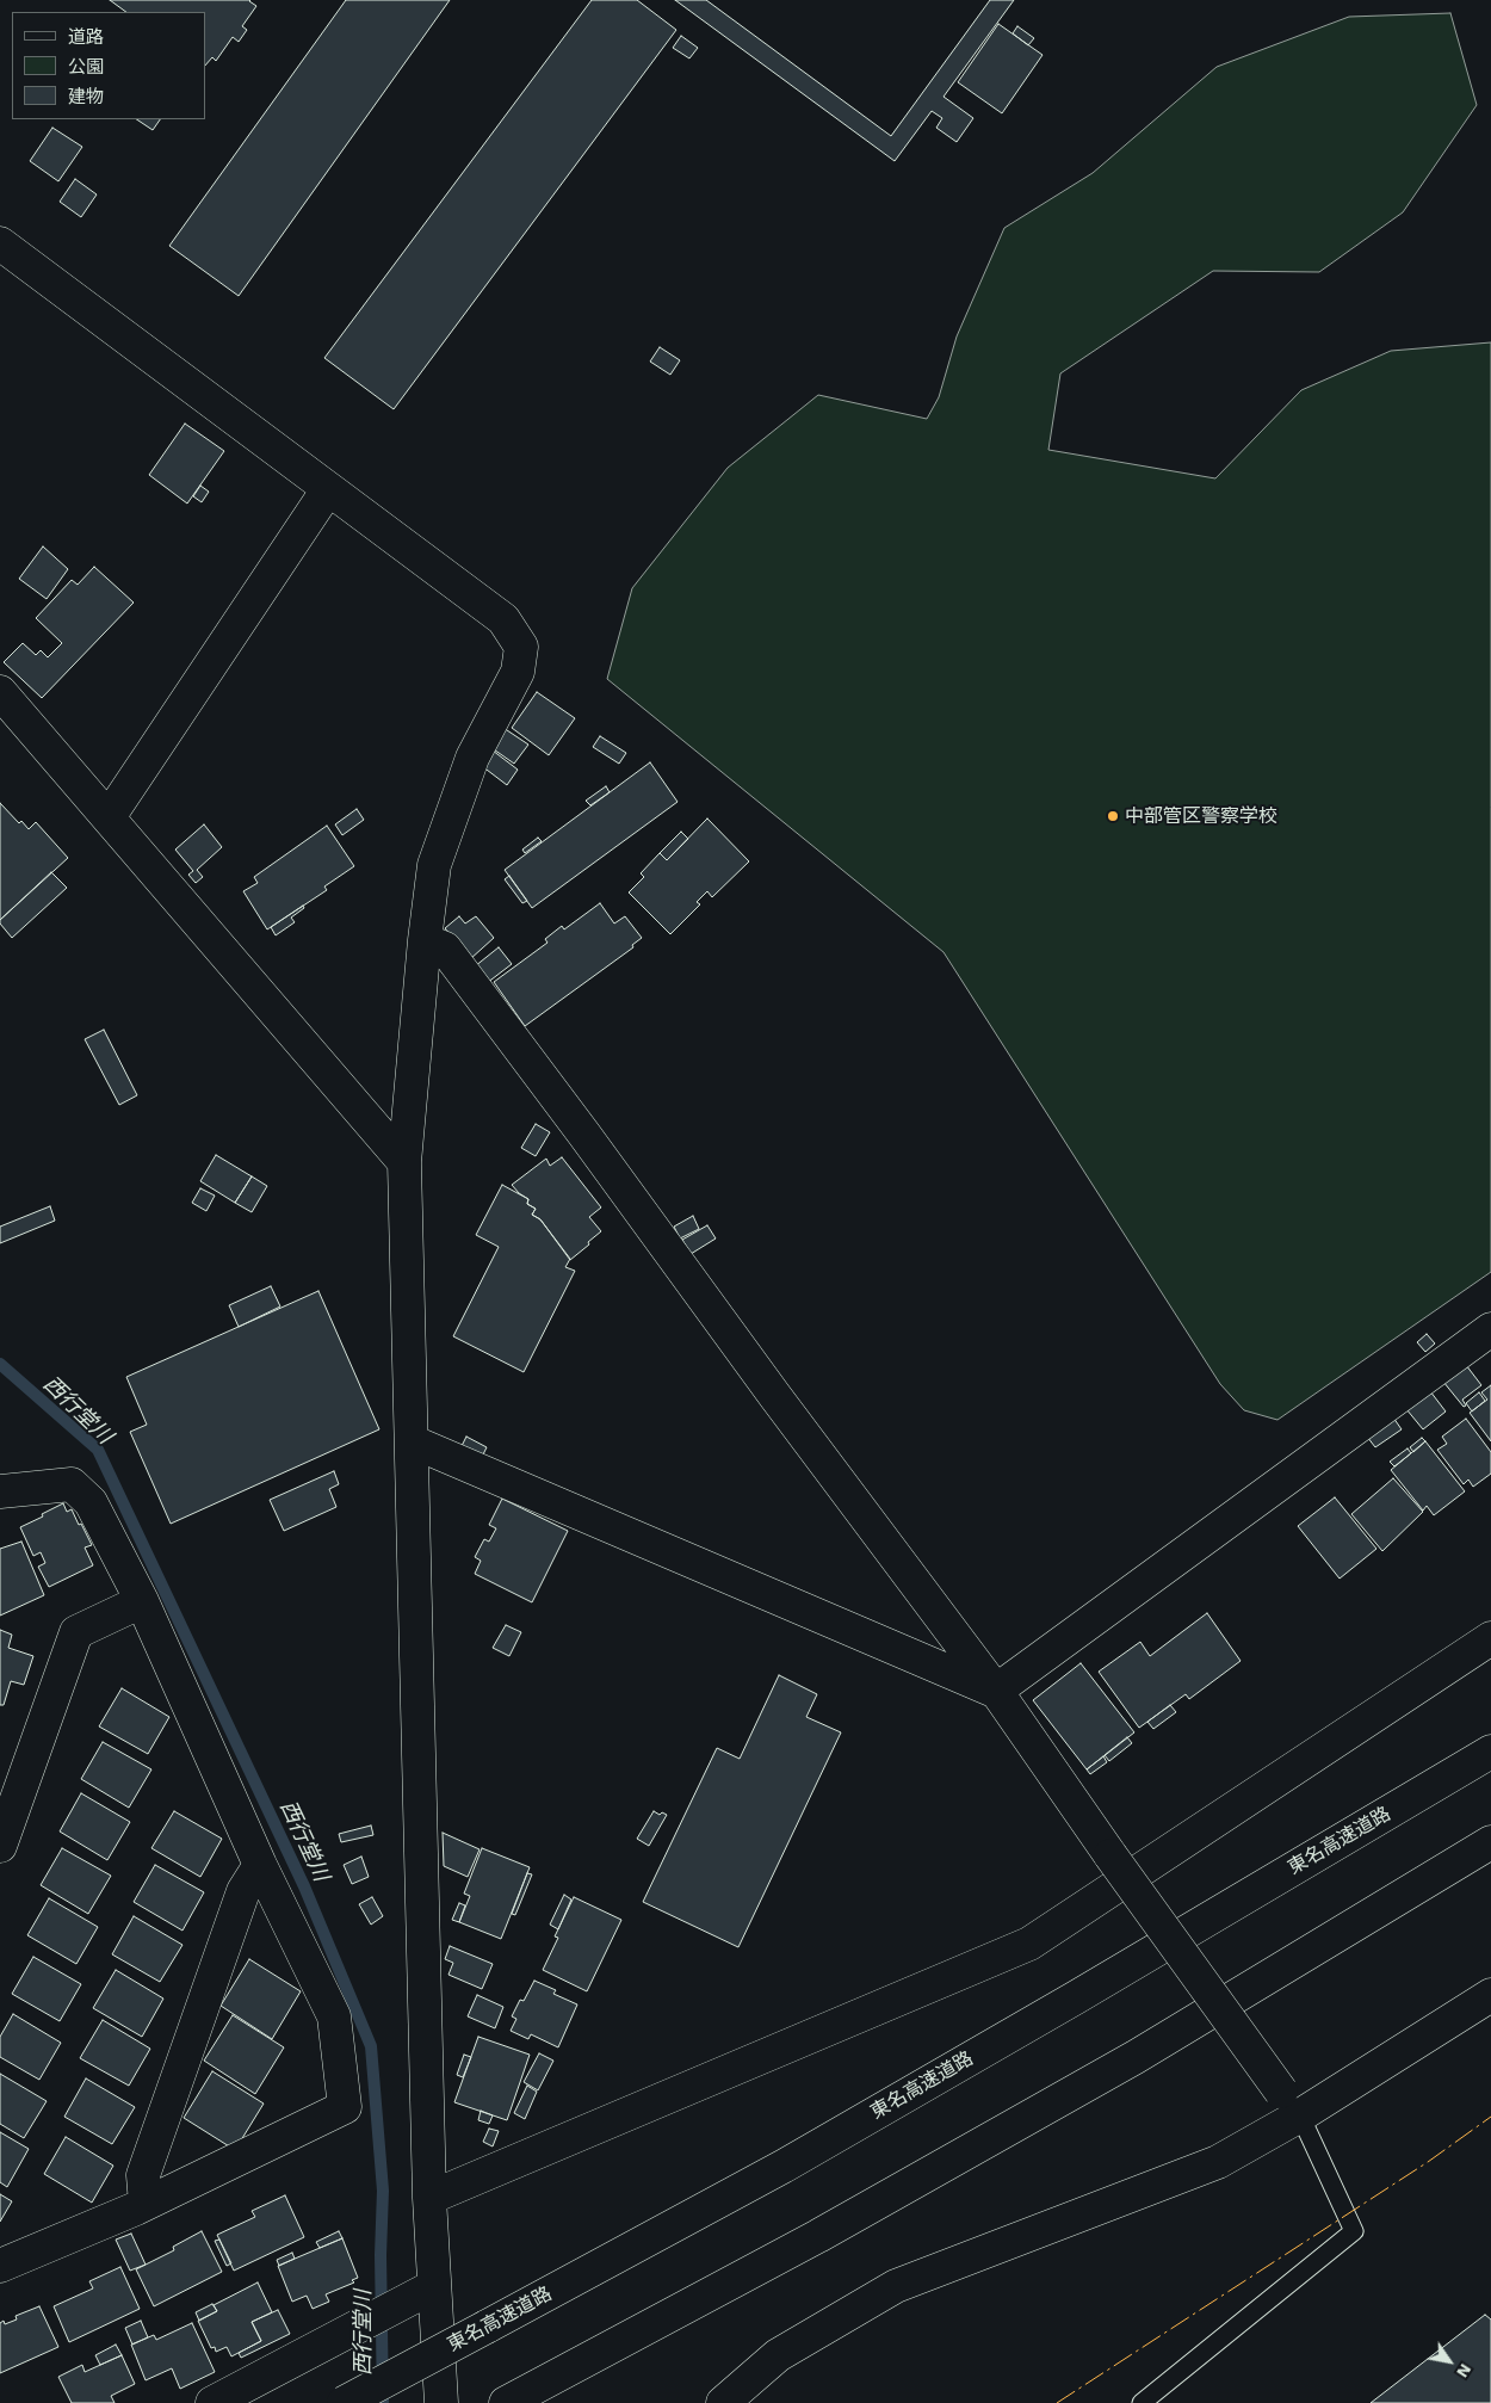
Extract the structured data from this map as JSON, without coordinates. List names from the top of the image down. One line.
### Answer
{"streets":{"main road":["東名高速道路"]},"water":["西行堂川"],"places":["中部管区警察学校"],"legend":["道路","公園","建物"],"north":"bottom right"}
